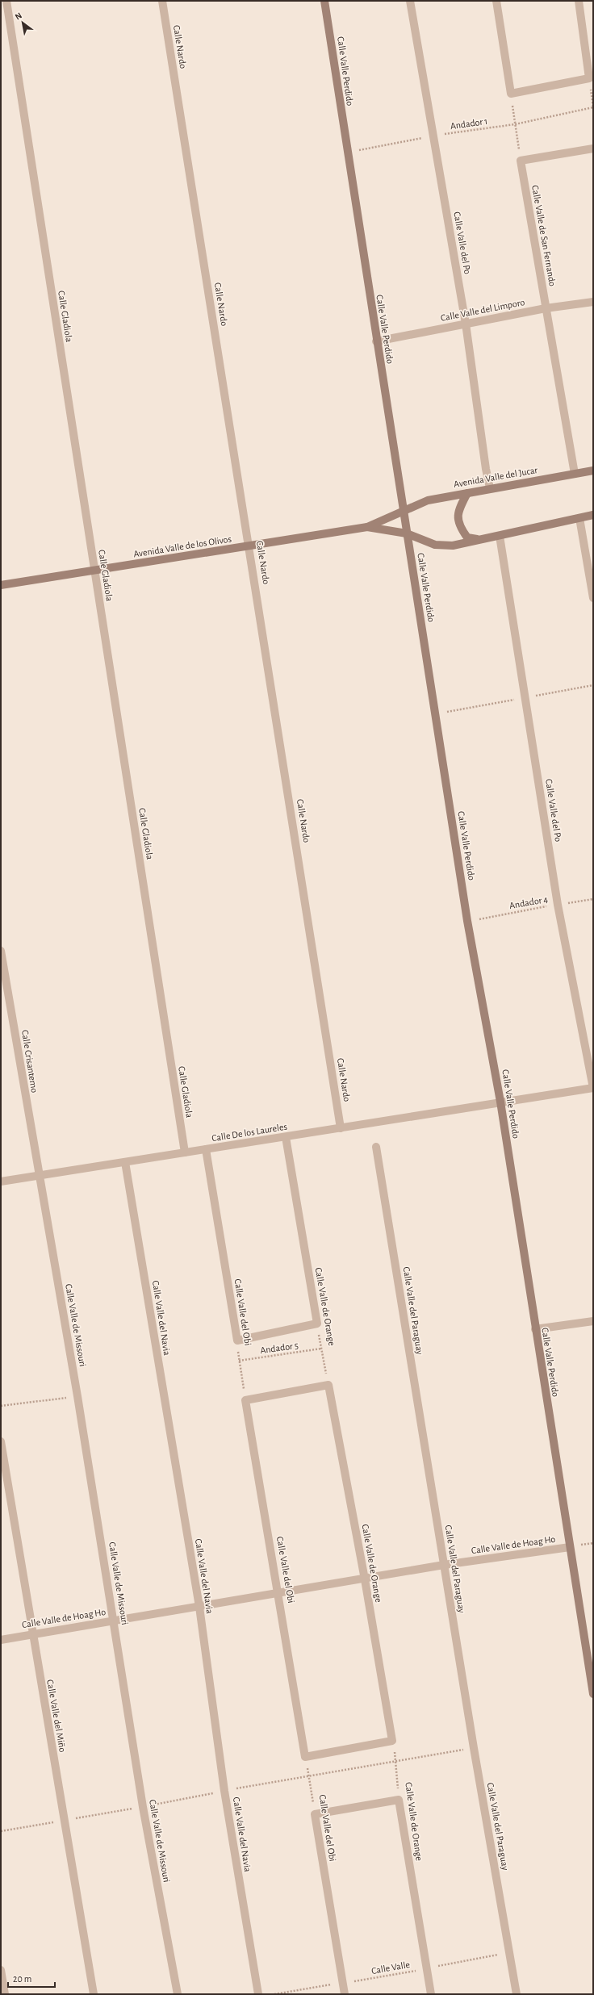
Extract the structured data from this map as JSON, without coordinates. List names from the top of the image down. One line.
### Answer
{"streets":{"street":["Calle Nardo","Calle Valle Perdido","Calle Valle de San Fernando","Calle Valle del Po","Calle Valle del Limporo","Calle Gladiola","Avenida Valle del Jucar","Avenida Valle de los Olivos","Calle Crisantemo","Calle De los Laureles","Calle Valle de Orange","Calle Valle del Paraguay","Calle Valle del Obi","Calle Valle del Navia","Calle Valle de Missouri","Calle Valle de Hoag Ho","Calle Valle del Miño"],"path":["Andador 1","Andador 4","Andador 5","Calle Valle"]},"crossings":[["Calle Nardo","Avenida Valle de los Olivos"],["Calle Nardo","Calle De los Laureles"],["Calle Valle Perdido","Andador 1"],["Calle Valle Perdido","Calle Valle del Limporo"],["Calle Valle Perdido","Avenida Valle del Jucar"],["Calle Valle Perdido","Avenida Valle de los Olivos"],["Calle Valle Perdido","Andador 4"],["Calle Valle Perdido","Calle De los Laureles"],["Calle Valle Perdido","Calle Valle de Hoag Ho"],["Andador 1","Calle Valle del Po"],["Calle Valle de San Fernando","Calle Valle del Limporo"],["Calle Valle de San Fernando","Avenida Valle del Jucar"],["Calle Valle del Po","Calle Valle del Limporo"],["Calle Valle del Po","Avenida Valle del Jucar"],["Calle Valle del Po","Andador 4"],["Calle Valle del Po","Calle De los Laureles"],["Calle Gladiola","Avenida Valle de los Olivos"],["Calle Gladiola","Calle De los Laureles"],["Avenida Valle del Jucar","Avenida Valle de los Olivos"],["Calle Crisantemo","Calle De los Laureles"],["Calle Crisantemo","Calle Valle de Missouri"],["Calle De los Laureles","Calle Valle de Orange"],["Calle De los Laureles","Calle Valle del Obi"],["Calle De los Laureles","Calle Valle del Navia"],["Calle De los Laureles","Calle Valle de Missouri"],["Calle Valle de Orange","Andador 5"],["Calle Valle de Orange","Calle Valle de Hoag Ho"],["Calle Valle de Orange","Calle Valle"],["Calle Valle del Paraguay","Calle Valle de Hoag Ho"],["Calle Valle del Paraguay","Calle Valle"],["Calle Valle del Obi","Andador 5"],["Calle Valle del Obi","Calle Valle de Hoag Ho"],["Calle Valle del Obi","Calle Valle"],["Calle Valle del Navia","Calle Valle de Hoag Ho"],["Calle Valle de Missouri","Calle Valle de Hoag Ho"],["Calle Valle de Hoag Ho","Calle Valle del Miño"]],"scale_bar":"20 m","north":"top left"}
